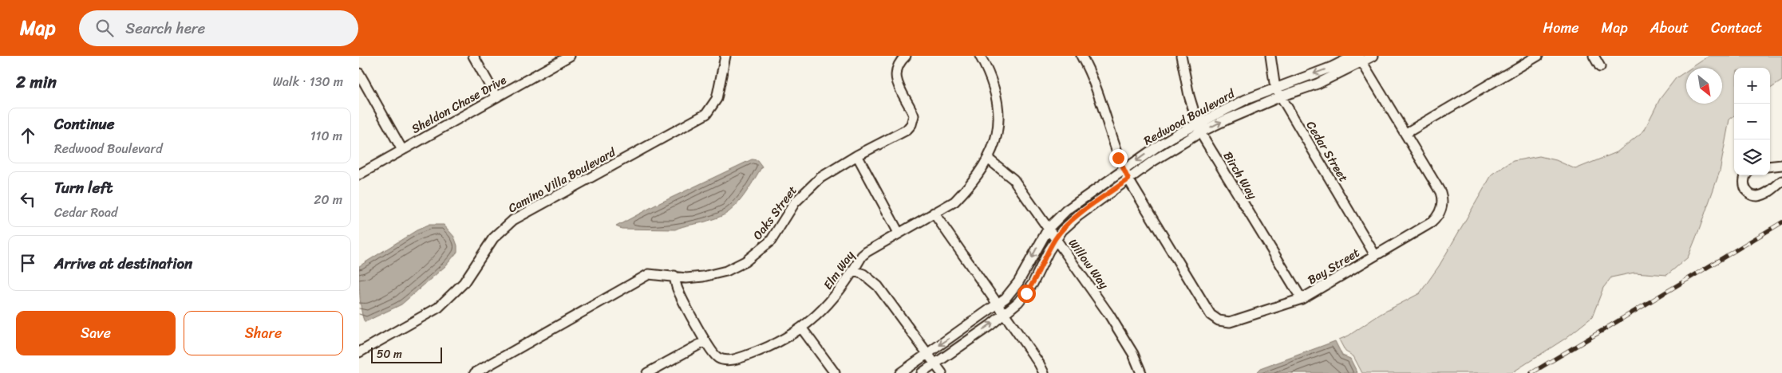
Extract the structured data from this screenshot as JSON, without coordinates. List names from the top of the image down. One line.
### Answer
{"streets":{"street":["Sheldon Chase Drive","Redwood Boulevard","Cedar Street","Birch Way","Camino Villa Boulevard","Oaks Street","Willow Way","Bay Street","Elm Way"]},"crossings":[["Redwood Boulevard","Cedar Street"],["Redwood Boulevard","Birch Way"],["Redwood Boulevard","Willow Way"],["Redwood Boulevard","Bay Street"],["Cedar Street","Bay Street"],["Birch Way","Bay Street"],["Oaks Street","Elm Way"],["Willow Way","Elm Way"]],"scale_bar":"50 m","north":"bottom right","page":{"header":"Map","search":"Search here","nav":["Home","Map","About","Contact"],"heading":["2 min","Walk · 130 m"],"map_buttons":["+","−"],"list":[["Continue","Redwood Boulevard","110 m"],["Turn left","Cedar Road","20 m"],"Arrive at destination"],"buttons":["Save","Share"],"scale":"50 m"}}
